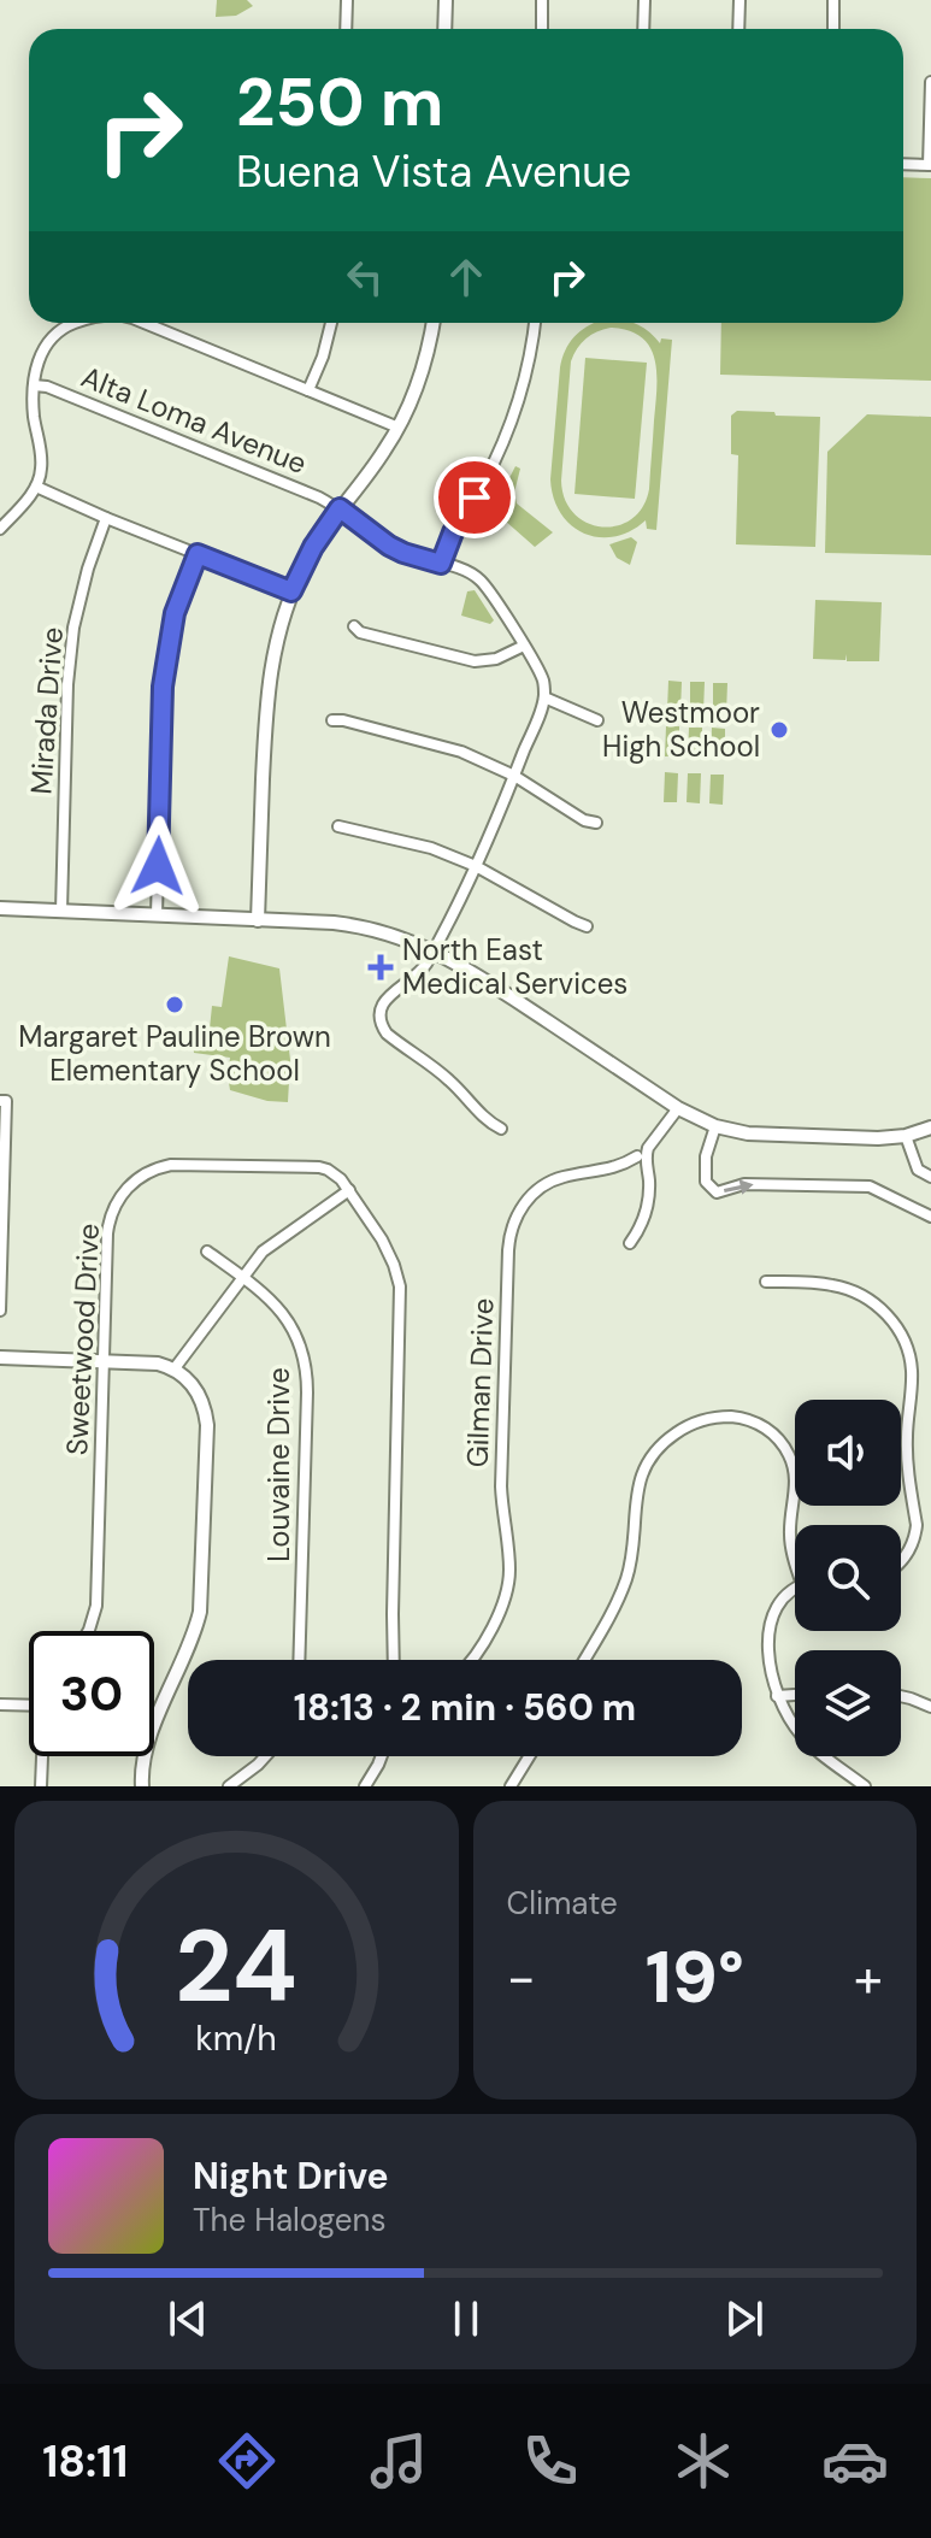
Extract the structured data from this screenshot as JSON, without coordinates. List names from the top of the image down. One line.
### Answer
{"streets":{"street":["Alta Loma Avenue","Mirada Drive","Sweetwood Drive","Gilman Drive","Louvaine Drive"]},"places":{"other":["Westmoor High School","Margaret Pauline Brown Elementary School"],"health":["North East Medical Services"]},"page":{"turn":["250 m","Buena Vista Avenue"],"limit":"30","trip":"18:13 · 2 min · 560 m","tile":"Climate","heat":["−","19°","+"],"song":["Night Drive","The Halogens"],"tabs":"18:11","gauge":["24","km/h"]}}
